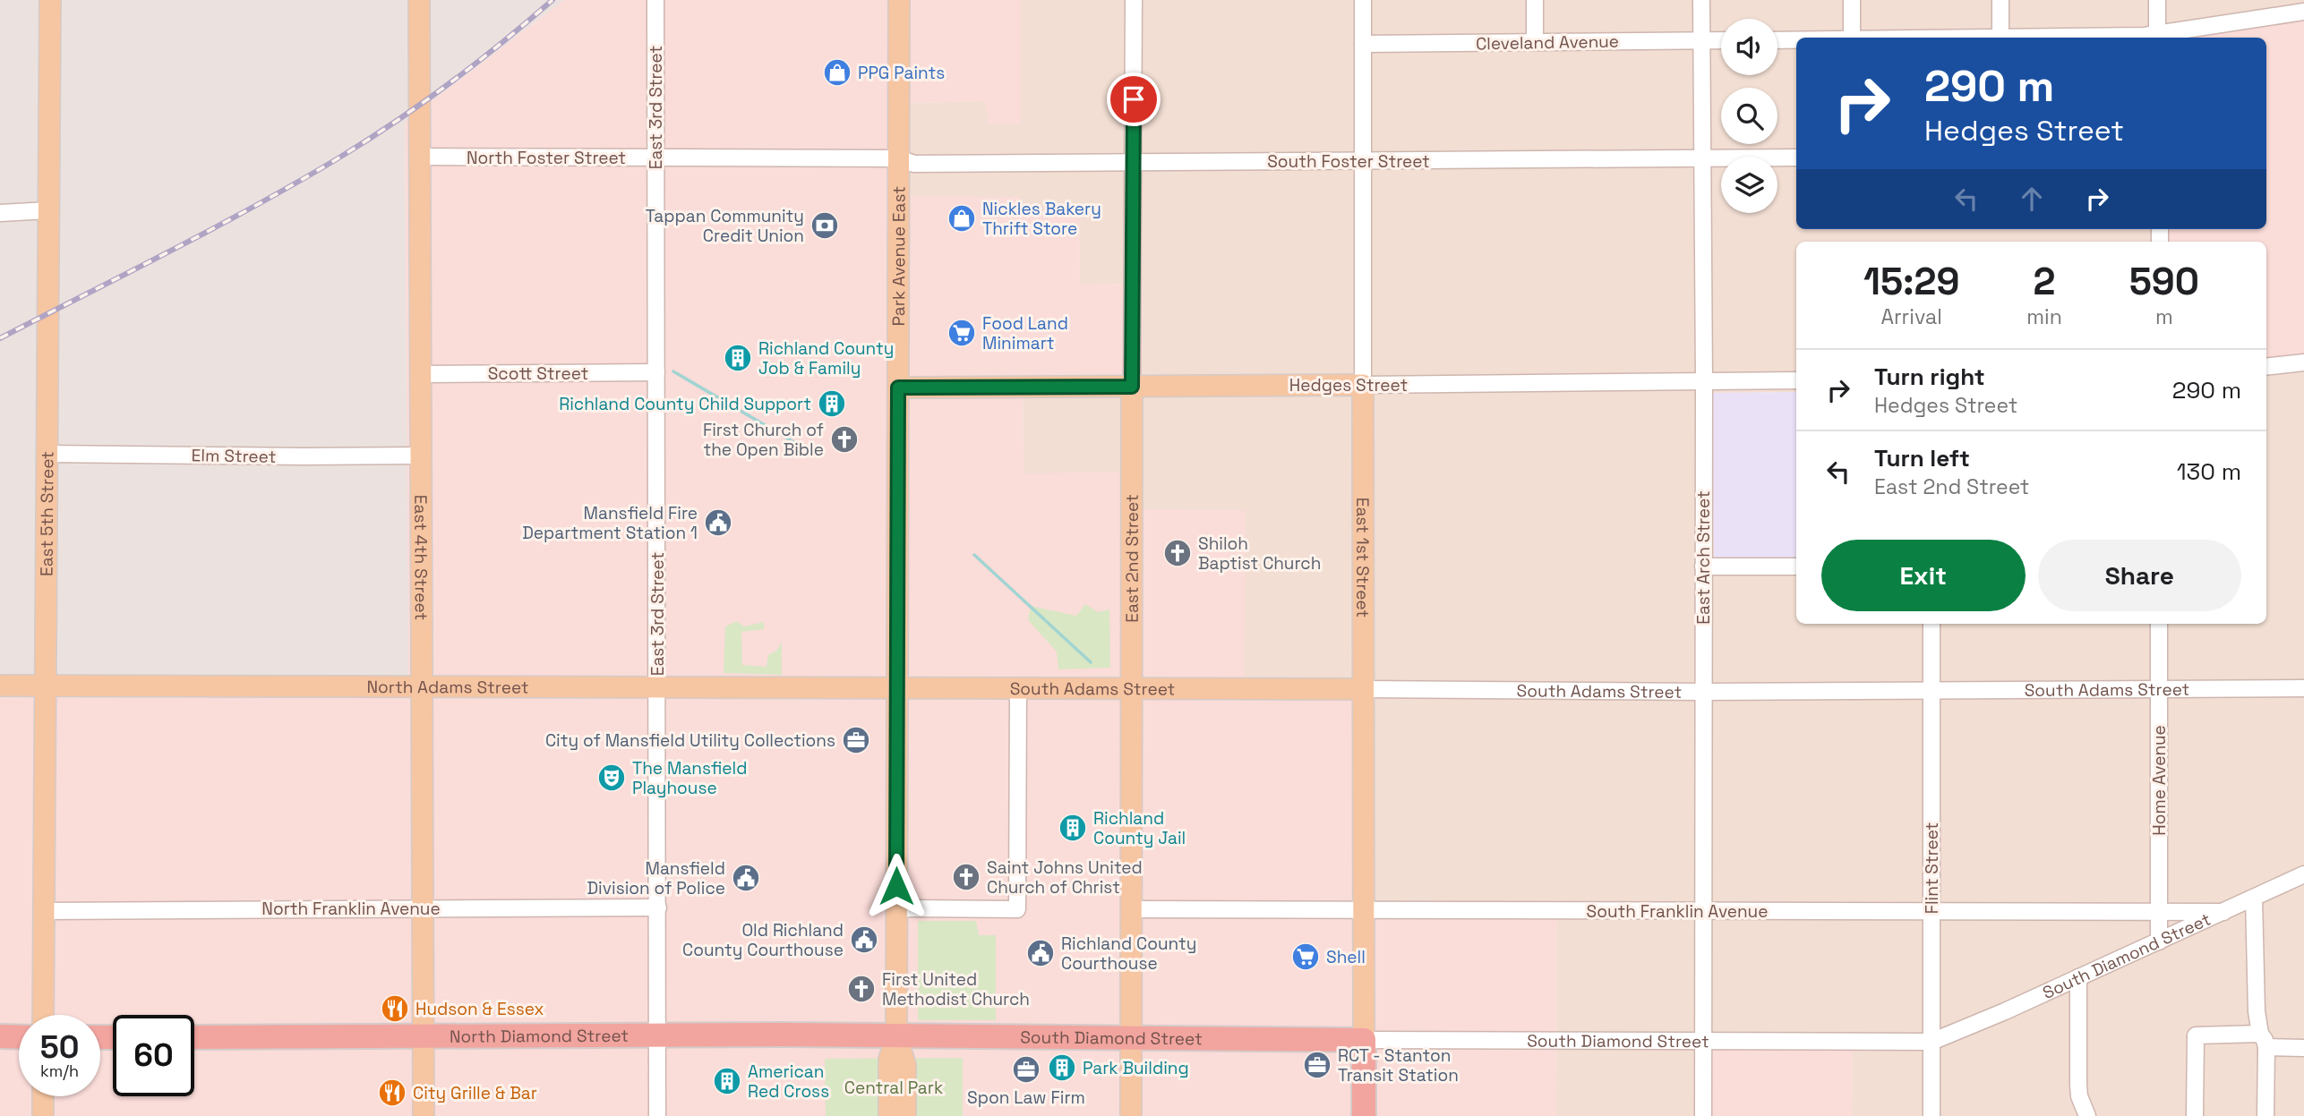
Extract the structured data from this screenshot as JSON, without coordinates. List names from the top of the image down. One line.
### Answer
{"streets":{"highway":["East 1st Street","South Diamond Street","North Diamond Street"],"main road":["Park Avenue East","Hedges Street","East 5th Street","East 2nd Street","East 4th Street","North Adams Street","South Adams Street"],"street":["Cleveland Avenue","East 3rd Street","North Foster Street","South Foster Street","Scott Street","Elm Street","East Arch Street","Home Avenue","Flint Street","North Franklin Avenue","South Franklin Avenue"]},"crossings":[["Cleveland Avenue","East 1st Street"],["Cleveland Avenue","East Arch Street"],["East 3rd Street","North Foster Street"],["East 3rd Street","Scott Street"],["East 3rd Street","North Adams Street"],["East 3rd Street","North Franklin Avenue"],["East 3rd Street","North Diamond Street"],["North Foster Street","South Foster Street"],["North Foster Street","Park Avenue East"],["North Foster Street","East 4th Street"],["South Foster Street","Park Avenue East"],["South Foster Street","East 2nd Street"],["South Foster Street","East 1st Street"],["South Foster Street","East Arch Street"],["Park Avenue East","Hedges Street"],["Park Avenue East","North Adams Street"],["Park Avenue East","South Adams Street"],["Park Avenue East","South Diamond Street"],["Park Avenue East","North Diamond Street"],["Scott Street","East 4th Street"],["Hedges Street","East 2nd Street"],["Hedges Street","East 1st Street"],["Hedges Street","East Arch Street"],["Elm Street","East 5th Street"],["Elm Street","East 4th Street"],["East 5th Street","North Adams Street"],["East 5th Street","North Franklin Avenue"],["East 2nd Street","South Adams Street"],["East 2nd Street","South Franklin Avenue"],["East 2nd Street","South Diamond Street"],["East 1st Street","South Adams Street"],["East 1st Street","South Franklin Avenue"],["East 1st Street","South Diamond Street"],["East Arch Street","South Adams Street"],["East Arch Street","South Franklin Avenue"],["East Arch Street","South Diamond Street"],["East 4th Street","North Adams Street"],["East 4th Street","North Franklin Avenue"],["East 4th Street","North Diamond Street"],["North Adams Street","South Adams Street"],["South Adams Street","Home Avenue"],["South Adams Street","Flint Street"],["Home Avenue","South Franklin Avenue"],["Home Avenue","South Diamond Street"],["Flint Street","South Franklin Avenue"],["Flint Street","South Diamond Street"],["South Franklin Avenue","South Diamond Street"],["South Diamond Street","North Diamond Street"]],"parks":["Central Park"],"places":{"shop":["PPG Paints","Nickles Bakery Thrift Store"],"bank":["Tappan Community Credit Union"],"supermarket":["Food Land Minimart","Shell"],"building":["Richland County Job & Family","Richland County Child Support","Richland County Jail","Park Building","American Red Cross"],"church":["First Church of the Open Bible","Shiloh Baptist Church","Saint Johns United Church of Christ","First United Methodist Church"],"public building":["Mansfield Fire Department Station 1","Mansfield Division of Police","Old Richland County Courthouse","Richland County Courthouse"],"office":["City of Mansfield Utility Collections","RCT - Stanton Transit Station","Spon Law Firm"],"theatre":["The Mansfield Playhouse"],"restaurant":["Hudson & Essex","City Grille & Bar"]},"page":{"turn":["290 m","Hedges Street"],"eta":["15:29","Arrival","2","min","590","m"],"list":[{"name":"Turn right","note":"Hedges Street","value":"290 m"},{"name":"Turn left","note":"East 2nd Street","value":"130 m"}],"buttons":["Exit","Share"],"speed":"50 km/h","limit":"60"}}
